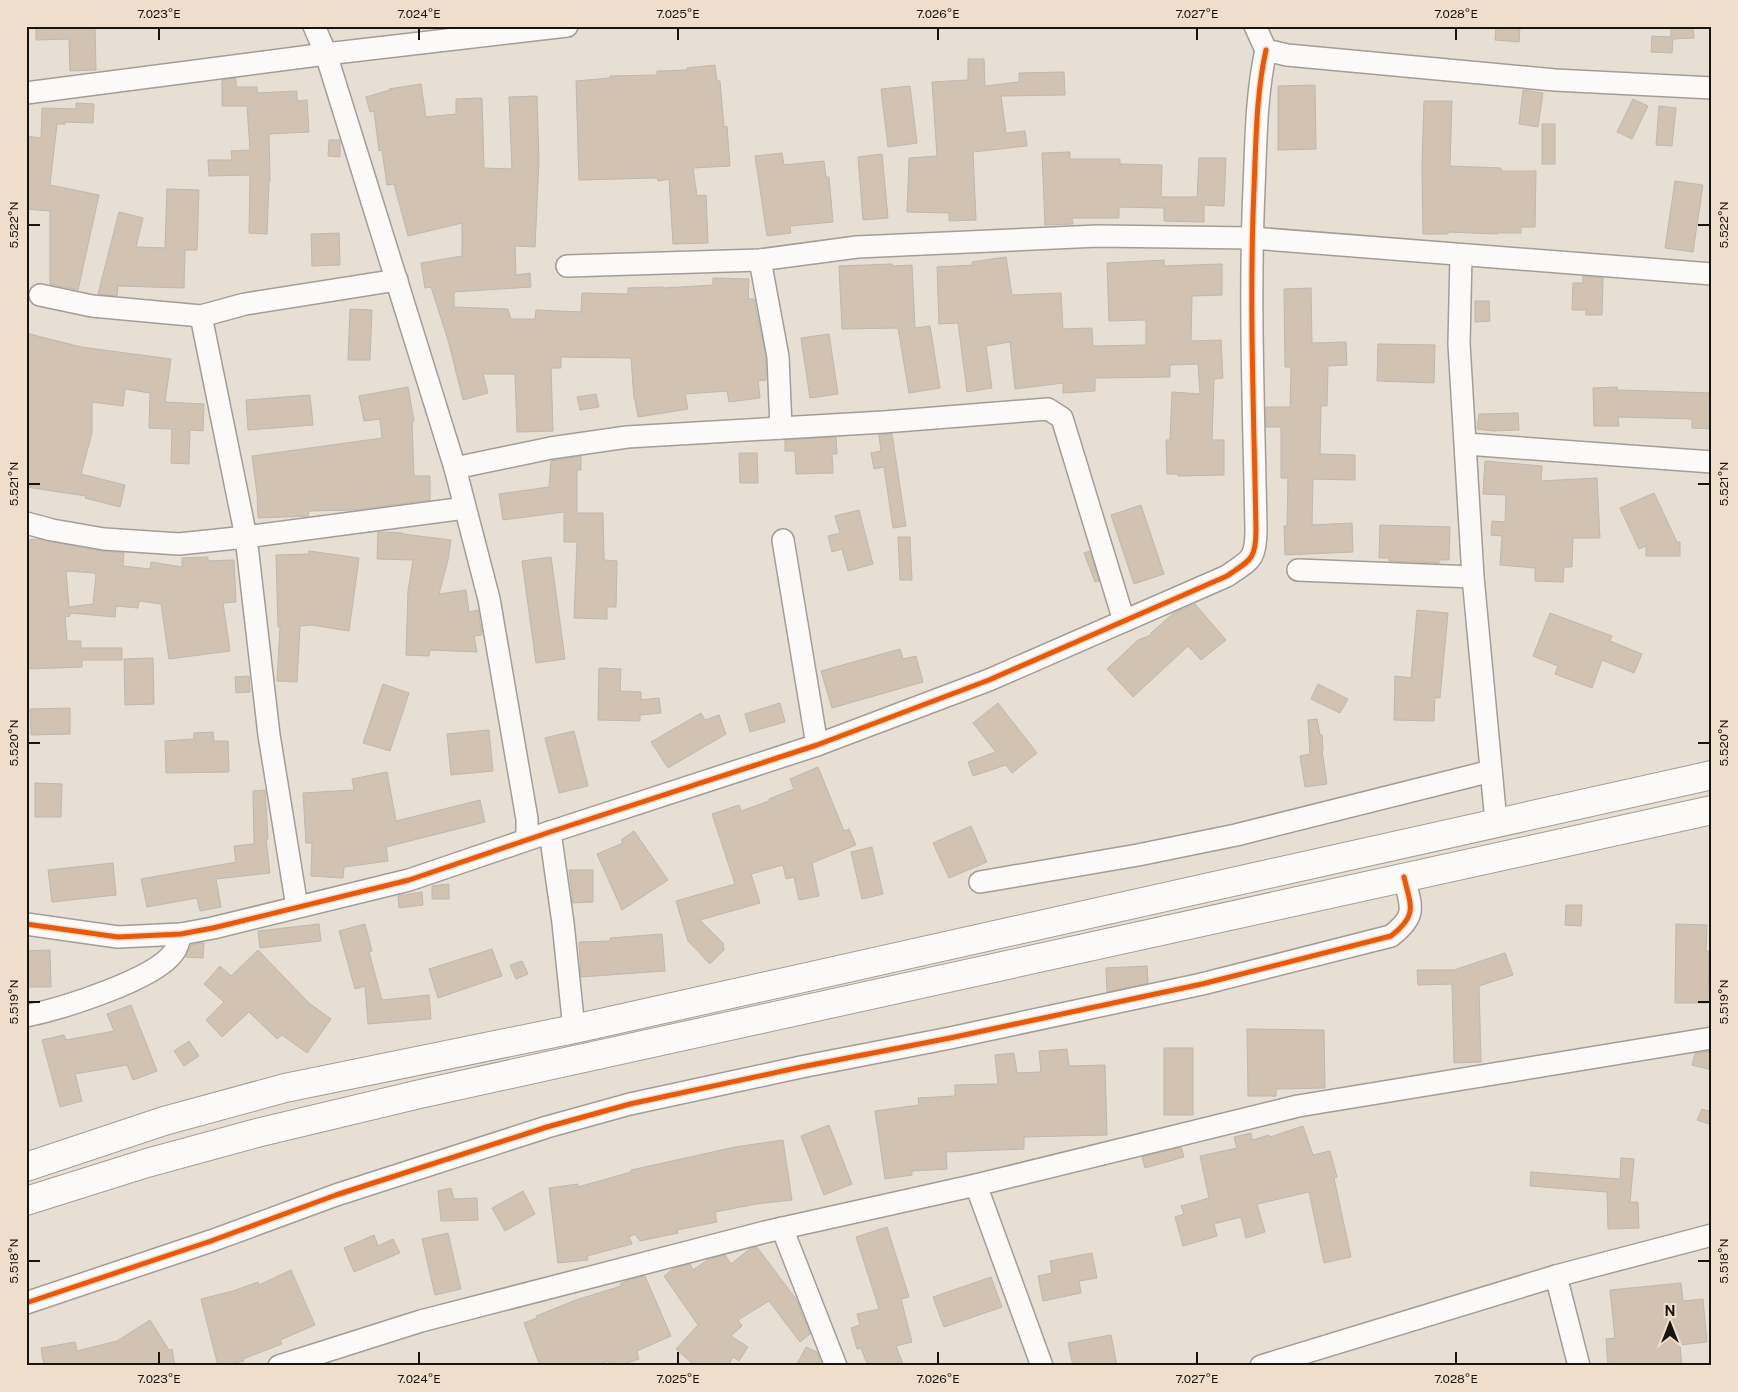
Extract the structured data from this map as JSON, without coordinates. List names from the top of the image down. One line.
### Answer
{"north":"top","coordinates":["7.023°E","7.024°E","7.025°E","7.026°E","7.027°E","7.028°E","5.522°N","5.521°N","5.520°N","5.519°N","5.518°N"]}
